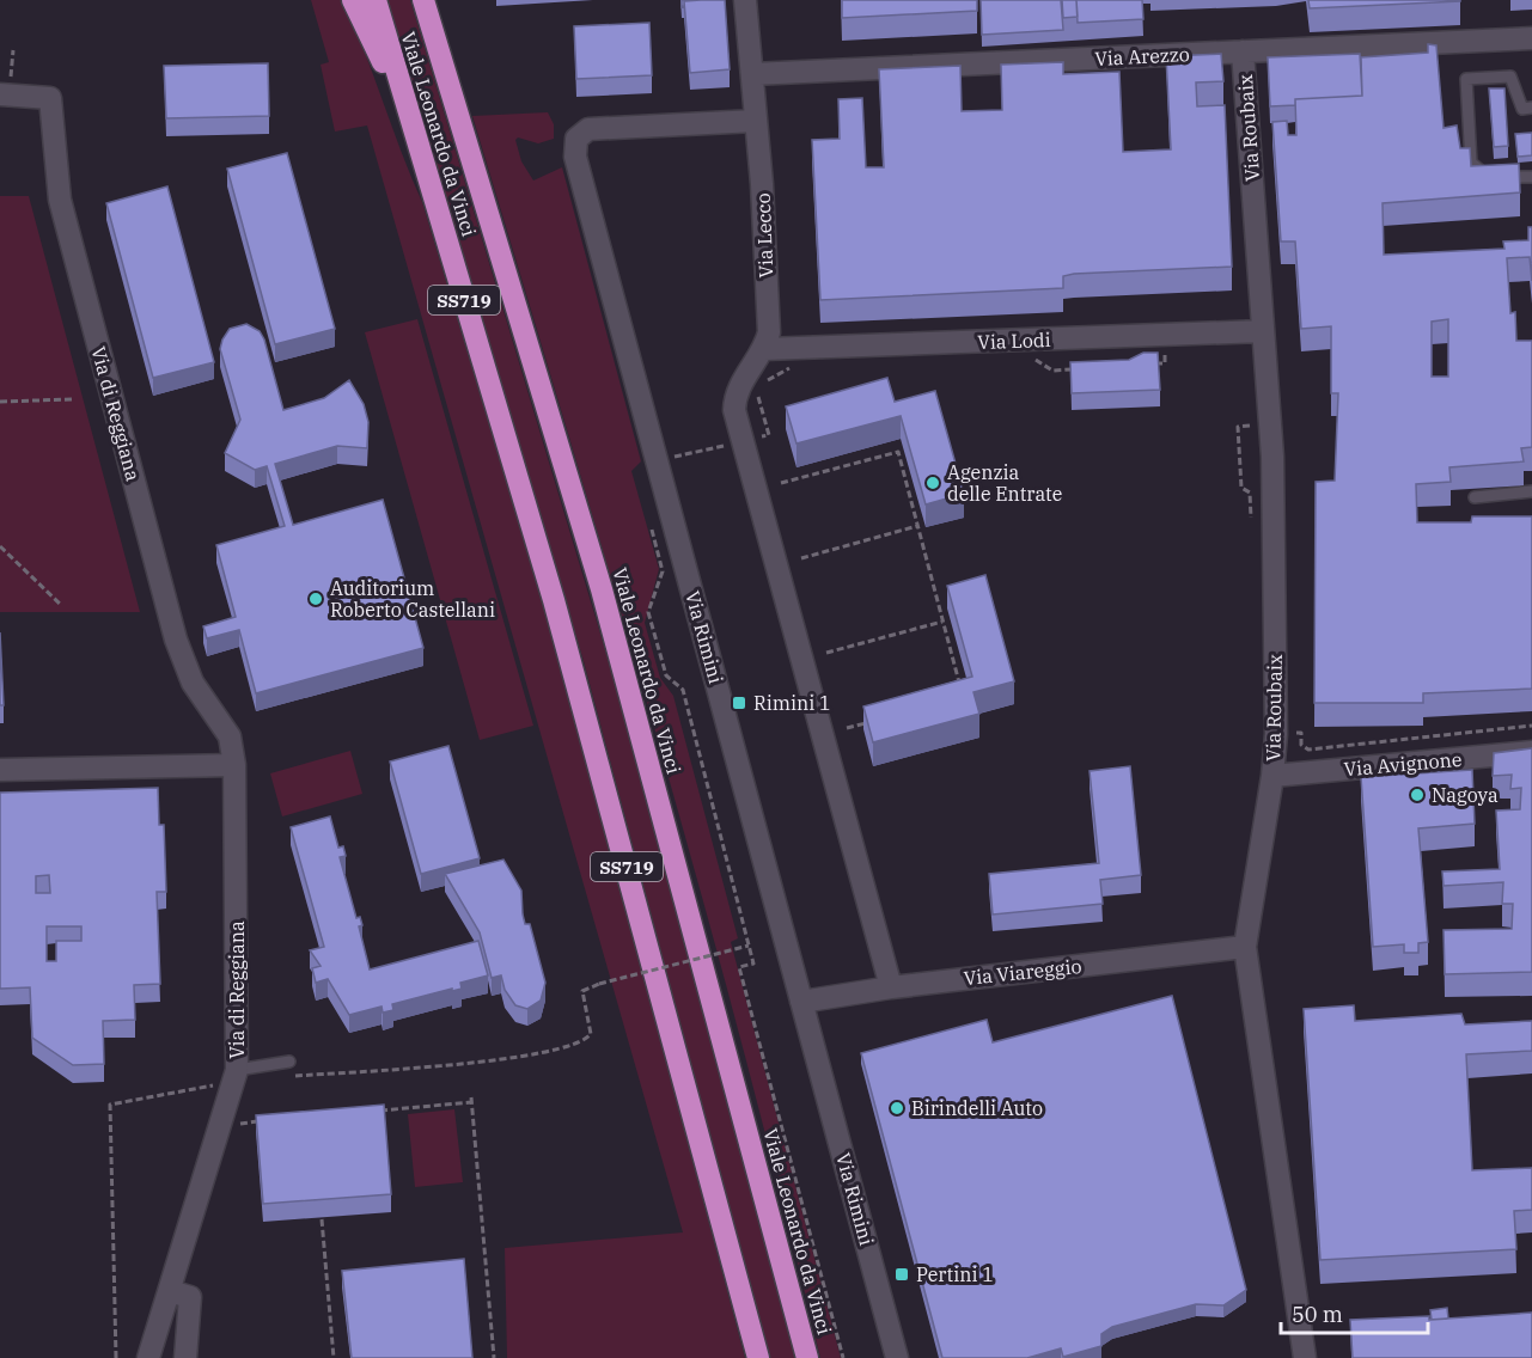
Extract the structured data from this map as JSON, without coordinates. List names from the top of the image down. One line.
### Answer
{"streets":{"highway":["Viale Leonardo da Vinci","SS719"],"street":["Via Arezzo","Via Roubaix","Via Lecco","Via Lodi","Via di Reggiana","Via Rimini","Via Avignone","Via Viareggio"]},"crossings":[["Via Arezzo","Via Roubaix"],["Via Arezzo","Via Lecco"],["Via Roubaix","Via Lodi"],["Via Roubaix","Via Avignone"],["Via Roubaix","Via Viareggio"],["Via Lecco","Via Lodi"],["Via Lecco","Via Rimini"],["Via Rimini","Via Viareggio"]],"places":{"other":["Agenzia delle Entrate","Auditorium Roberto Castellani","Nagoya","Birindelli Auto"],"transit":["Rimini 1","Pertini 1"]},"scale_bar":"50 m"}
